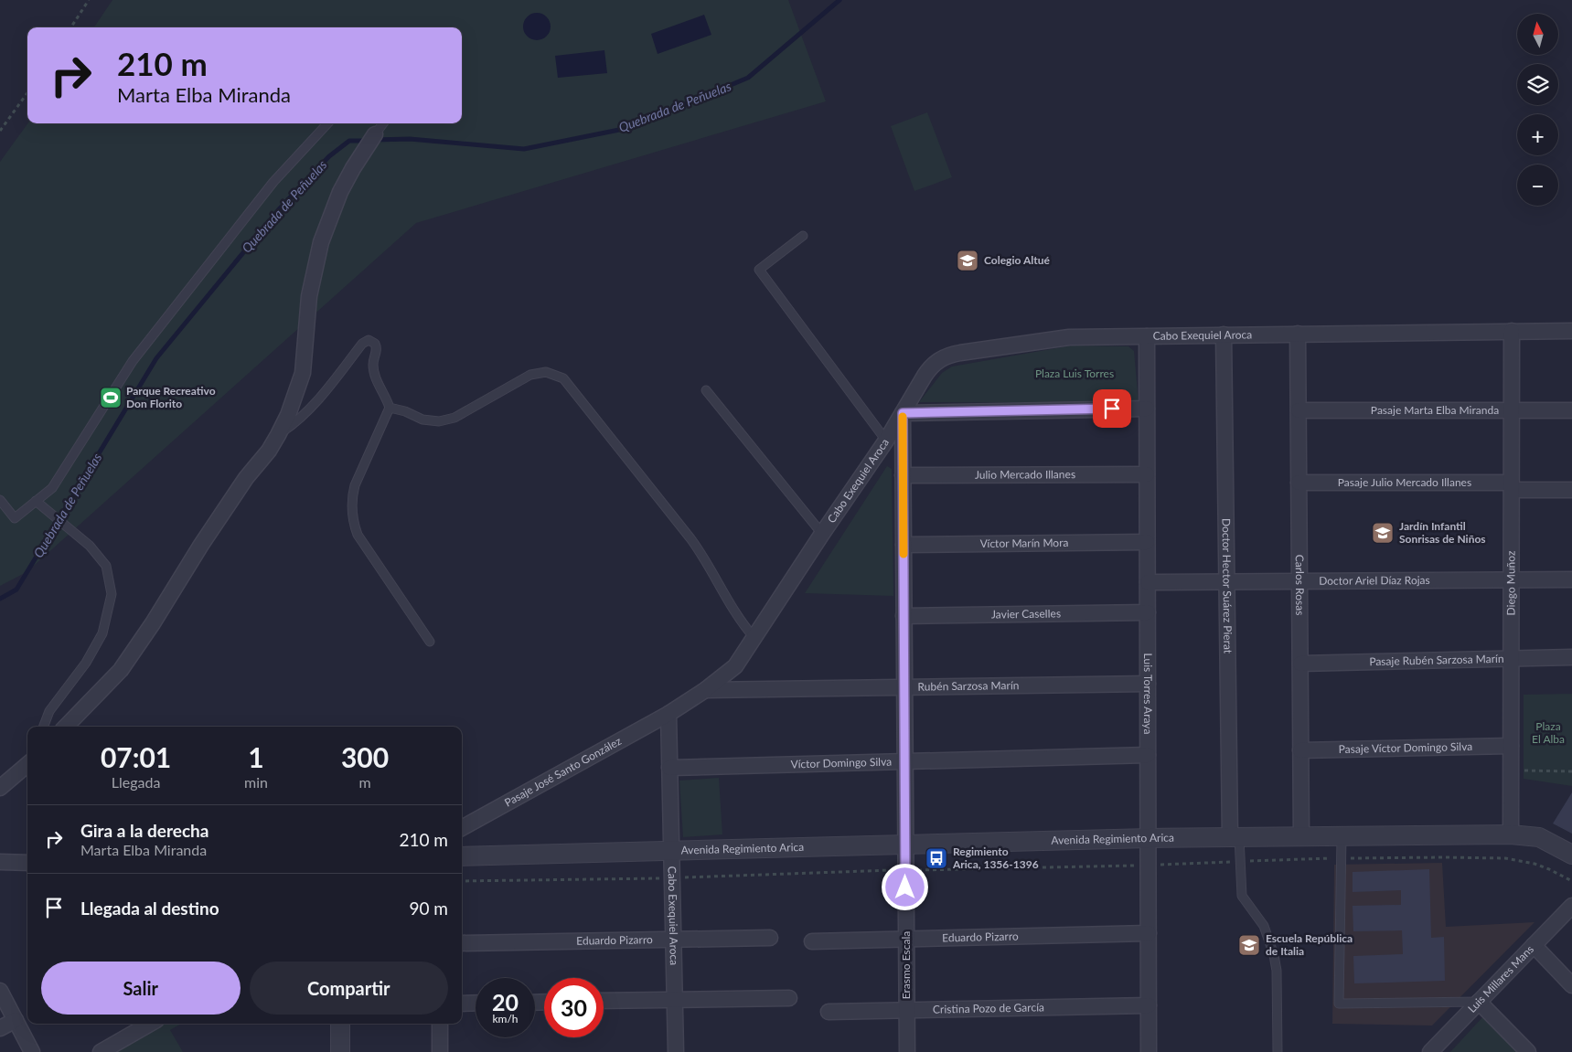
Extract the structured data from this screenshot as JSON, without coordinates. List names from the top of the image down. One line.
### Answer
{"streets":{"street":["Cabo Exequiel Aroca","Pasaje Marta Elba Miranda","Julio Mercado Illanes","Pasaje Julio Mercado Illanes","Víctor Marín Mora","Doctor Ariel Díaz Rojas","Diego Muñoz","Doctor Hector Suárez Pierat","Carlos Rosas","Javier Caselles","Pasaje Rubén Sarzosa Marín","Rubén Sarzosa Marín","Luis Torres Araya","Pasaje Víctor Domingo Silva","Víctor Domingo Silva","Pasaje José Santo González","Avenida Regimiento Arica","Eduardo Pizarro","Erasmo Escala","Luis Millares Mans","Cristina Pozo de García"]},"crossings":[["Cabo Exequiel Aroca","Diego Muñoz"],["Cabo Exequiel Aroca","Doctor Hector Suárez Pierat"],["Cabo Exequiel Aroca","Carlos Rosas"],["Cabo Exequiel Aroca","Rubén Sarzosa Marín"],["Cabo Exequiel Aroca","Luis Torres Araya"],["Cabo Exequiel Aroca","Víctor Domingo Silva"],["Cabo Exequiel Aroca","Pasaje José Santo González"],["Cabo Exequiel Aroca","Avenida Regimiento Arica"],["Cabo Exequiel Aroca","Eduardo Pizarro"],["Cabo Exequiel Aroca","Erasmo Escala"],["Pasaje Marta Elba Miranda","Diego Muñoz"],["Pasaje Marta Elba Miranda","Carlos Rosas"],["Julio Mercado Illanes","Luis Torres Araya"],["Julio Mercado Illanes","Erasmo Escala"],["Pasaje Julio Mercado Illanes","Diego Muñoz"],["Pasaje Julio Mercado Illanes","Carlos Rosas"],["Víctor Marín Mora","Luis Torres Araya"],["Víctor Marín Mora","Erasmo Escala"],["Doctor Ariel Díaz Rojas","Diego Muñoz"],["Doctor Ariel Díaz Rojas","Doctor Hector Suárez Pierat"],["Doctor Ariel Díaz Rojas","Carlos Rosas"],["Doctor Ariel Díaz Rojas","Luis Torres Araya"],["Diego Muñoz","Pasaje Rubén Sarzosa Marín"],["Diego Muñoz","Pasaje Víctor Domingo Silva"],["Diego Muñoz","Avenida Regimiento Arica"],["Doctor Hector Suárez Pierat","Avenida Regimiento Arica"],["Carlos Rosas","Pasaje Rubén Sarzosa Marín"],["Carlos Rosas","Pasaje Víctor Domingo Silva"],["Carlos Rosas","Avenida Regimiento Arica"],["Javier Caselles","Luis Torres Araya"],["Javier Caselles","Erasmo Escala"],["Rubén Sarzosa Marín","Luis Torres Araya"],["Rubén Sarzosa Marín","Erasmo Escala"],["Luis Torres Araya","Víctor Domingo Silva"],["Luis Torres Araya","Avenida Regimiento Arica"],["Luis Torres Araya","Eduardo Pizarro"],["Luis Torres Araya","Cristina Pozo de García"],["Víctor Domingo Silva","Erasmo Escala"],["Avenida Regimiento Arica","Erasmo Escala"],["Eduardo Pizarro","Erasmo Escala"],["Erasmo Escala","Cristina Pozo de García"]],"water":["Quebrada de Peñuelas"],"parks":["Plaza Luis Torres","Plaza El Alba"],"places":{"school or university":["Colegio Altué","Jardín Infantil Sonrisas de Niños","Escuela República de Italia"],"sports":["Parque Recreativo Don Florito"],"bus stop":["Regimiento Arica, 1356-1396"]},"north":"top","page":{"map_buttons":["+","−"],"turn":["210 m","Marta Elba Miranda"],"eta":["07:01","Llegada","1","min","300","m"],"list":[{"name":"Gira a la derecha","note":"Marta Elba Miranda","value":"210 m"},{"name":"Llegada al destino","value":"90 m"}],"buttons":["Salir","Compartir"],"speed":"20 km/h","limit":"30"}}
